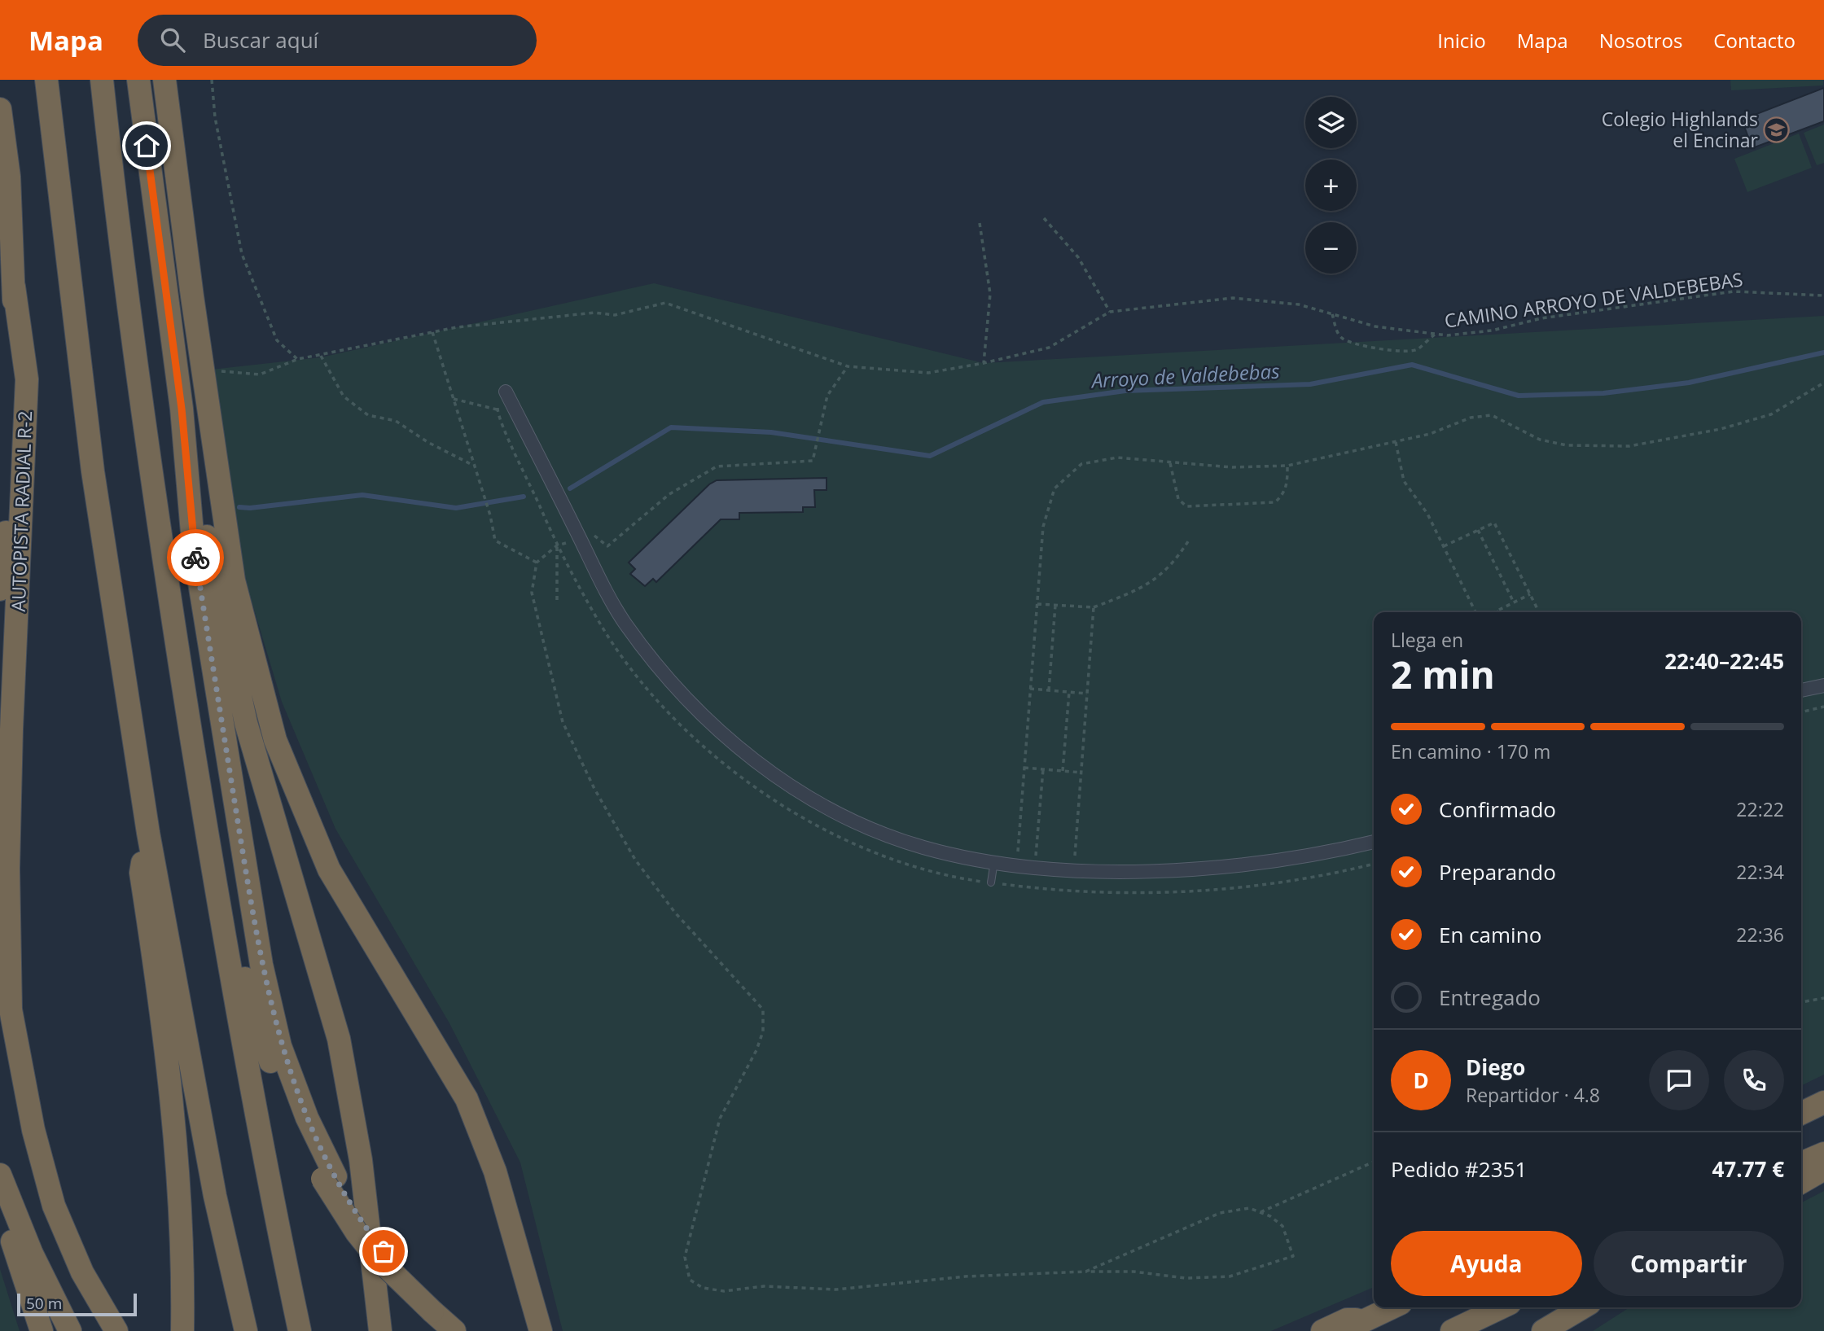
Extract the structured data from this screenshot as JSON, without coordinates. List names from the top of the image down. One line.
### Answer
{"streets":{"highway":["AUTOPISTA RADIAL R-2"],"path":["CAMINO ARROYO DE VALDEBEBAS"]},"water":["Arroyo de Valdebebas"],"places":{"school or university":["Colegio Highlands el Encinar"]},"scale_bar":"50 m","page":{"header":"Mapa","search":"Buscar aquí","nav":["Inicio","Mapa","Nosotros","Contacto"],"map_buttons":["+","−"],"heading":["2 min","Llega en","22:40–22:45"],"panel":["Diego","Repartidor · 4.8","Pedido #2351","47.77 €"],"bar":"En camino · 170 m","list":[["Confirmado","22:22"],["Preparando","22:34"],["En camino","22:36"],"Entregado"],"round":"D","buttons":["Ayuda","Compartir"],"scale":"50 m"}}
